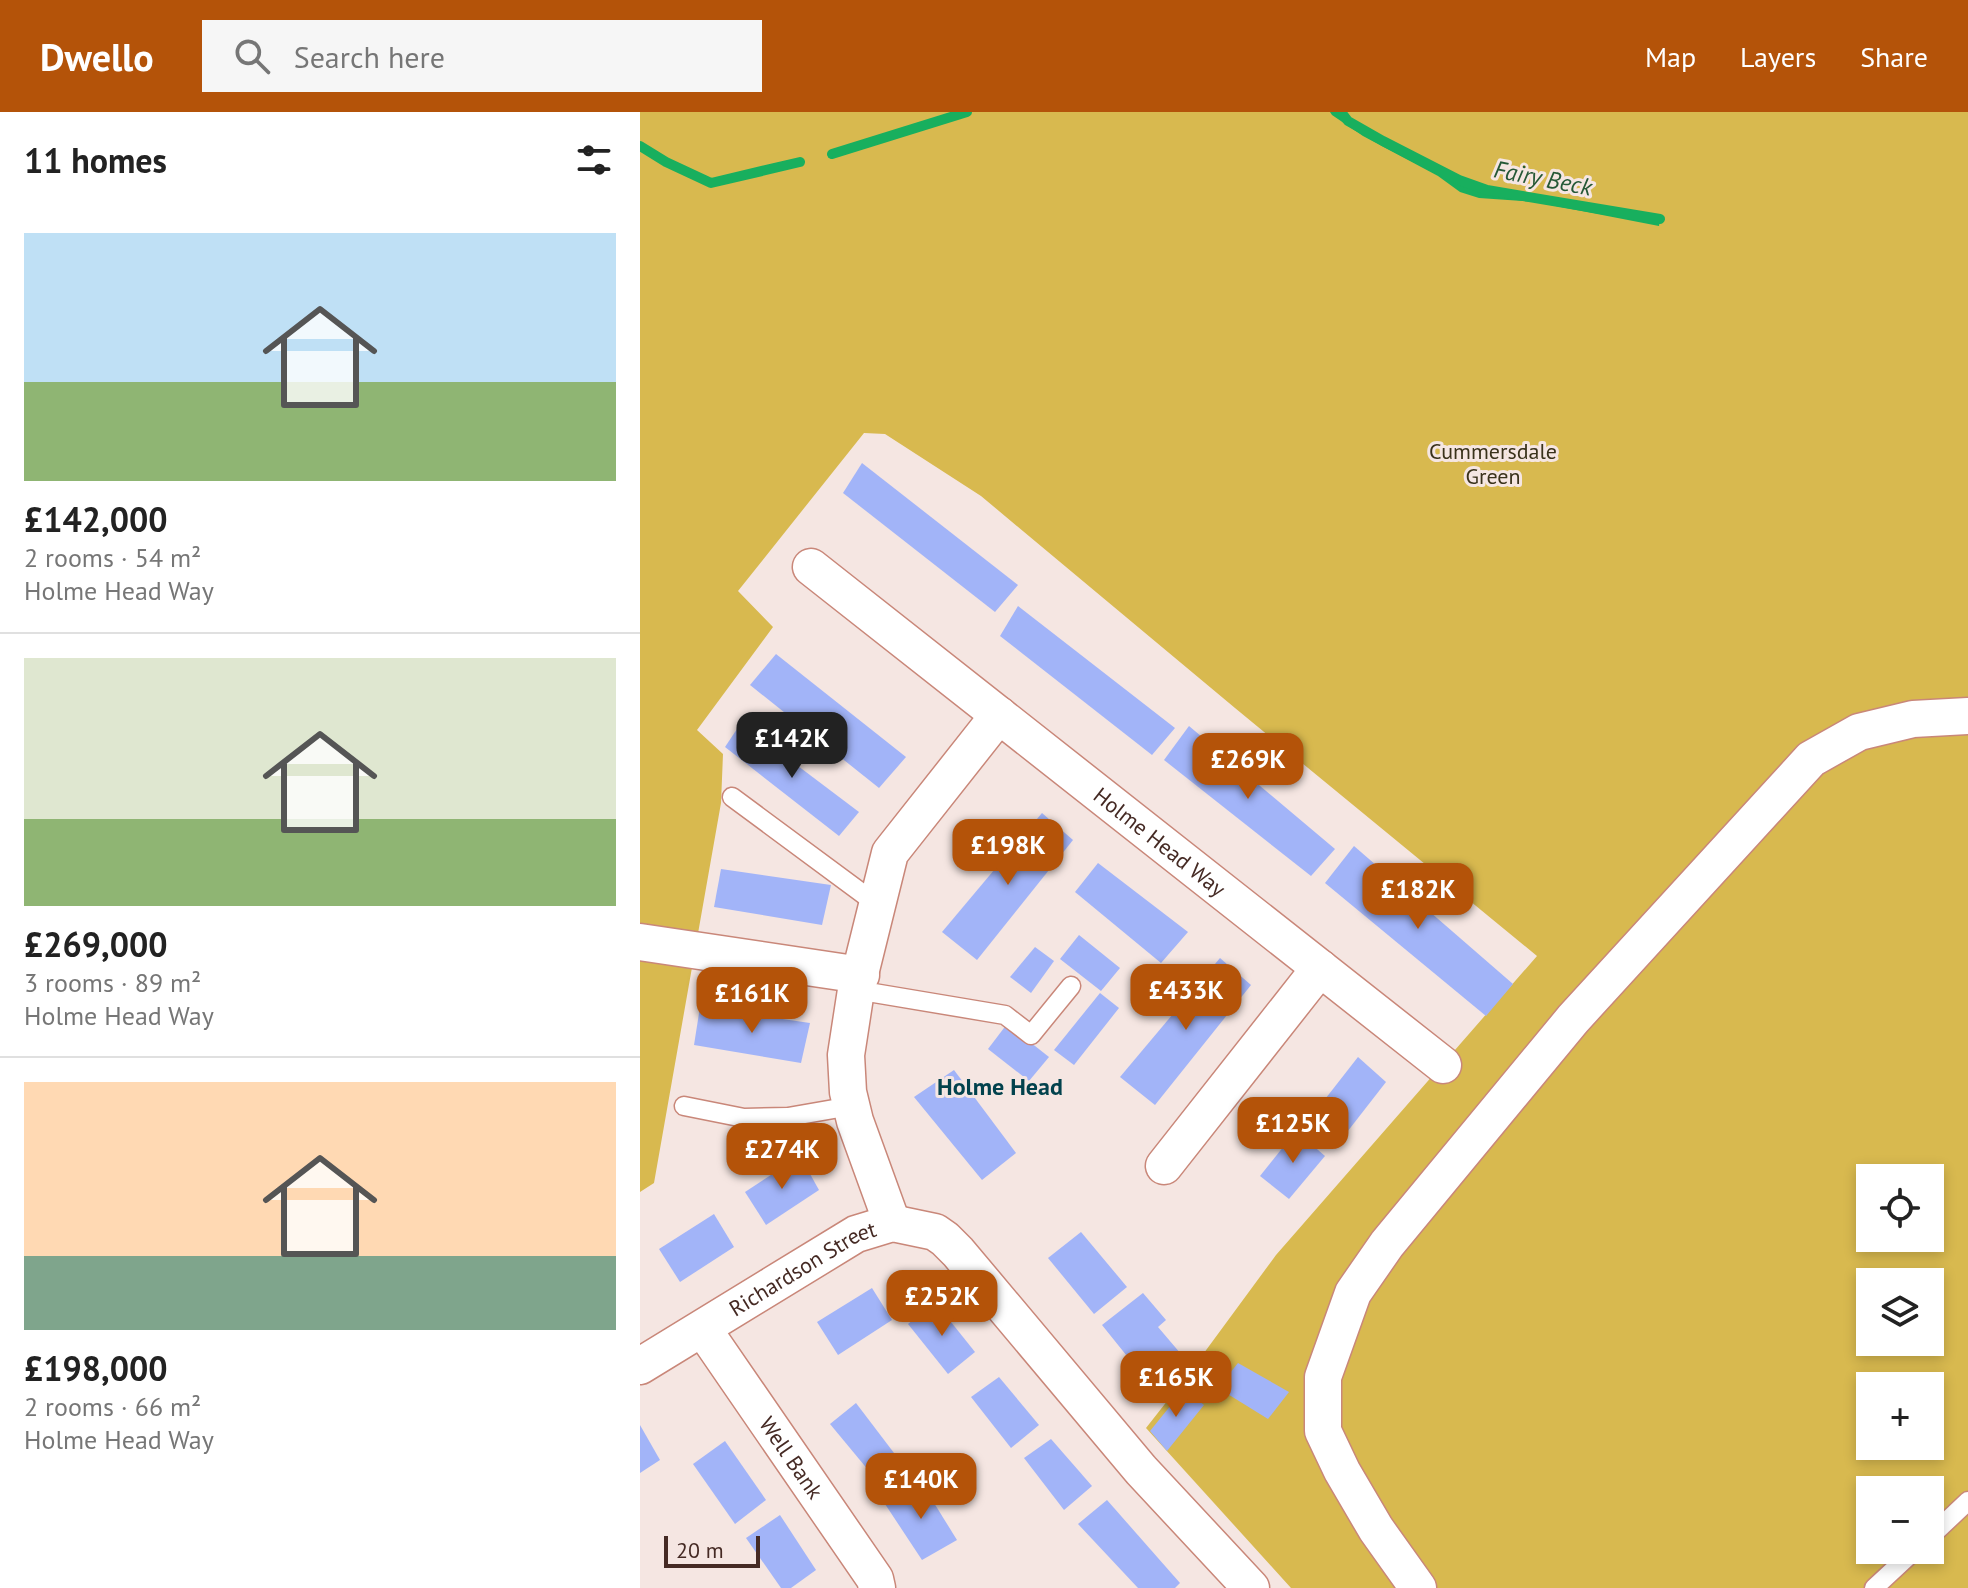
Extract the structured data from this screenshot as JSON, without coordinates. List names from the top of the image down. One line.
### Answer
{"streets":{"street":["Holme Head Way","Richardson Street","Well Bank"]},"crossings":[["Richardson Street","Well Bank"]],"districts":["Holme Head"],"water":["Fairy Beck"],"parks":["Cummersdale Green"],"scale_bar":"20 m","page":{"header":"Dwello","search":"Search here","nav":["Map","Layers","Share"],"heading":"11 homes","list":[{"name":"£142,000","note":"2 rooms · 54 m² · Holme Head Way"},{"name":"£269,000","note":"3 rooms · 89 m² · Holme Head Way"},{"name":"£198,000","note":"2 rooms · 66 m² · Holme Head Way"}],"price":["£142K","£269K","£198K","£182K","£433K","£161K","£125K","£274K","£252K","£165K","£140K"],"map_buttons":["+","−"],"scale":"20 m"}}
